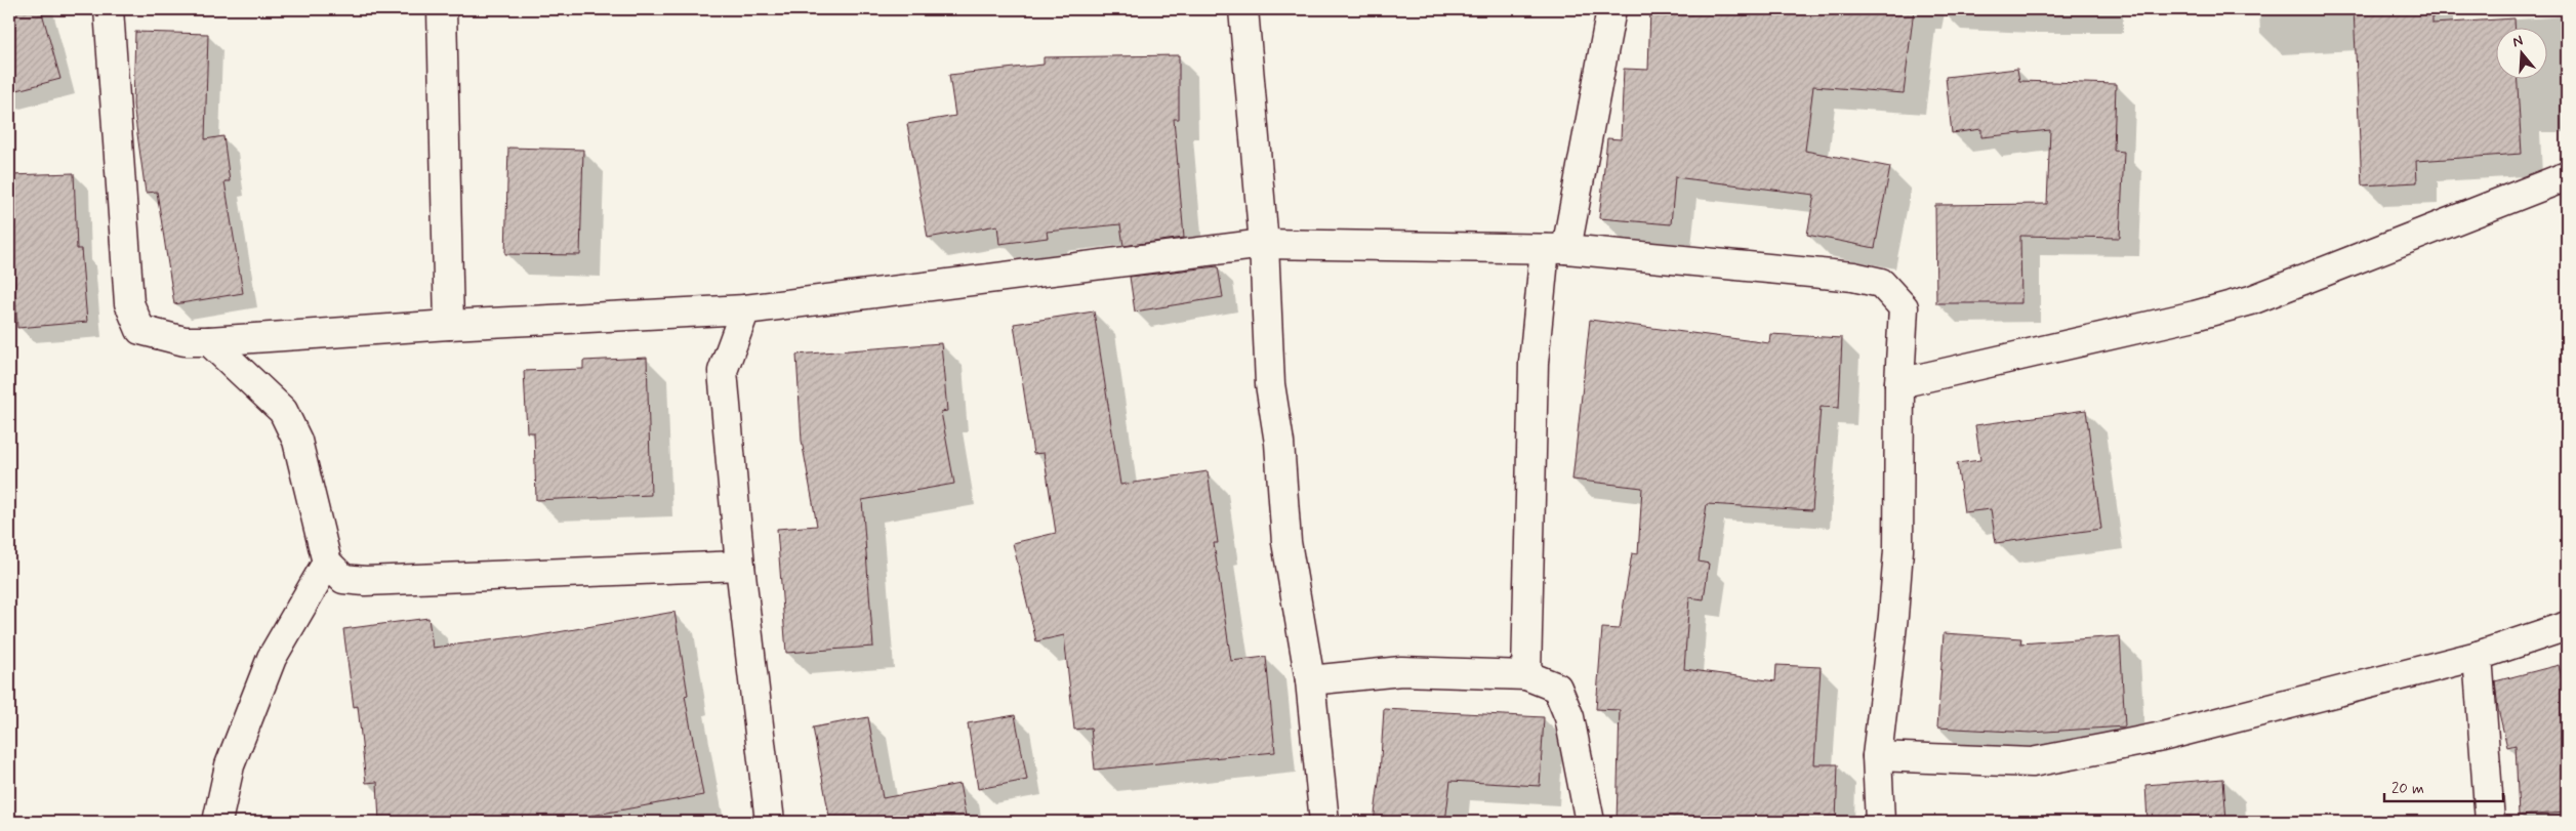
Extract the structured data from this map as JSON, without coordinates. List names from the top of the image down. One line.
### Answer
{"scale_bar":"20 m","north":"top"}
